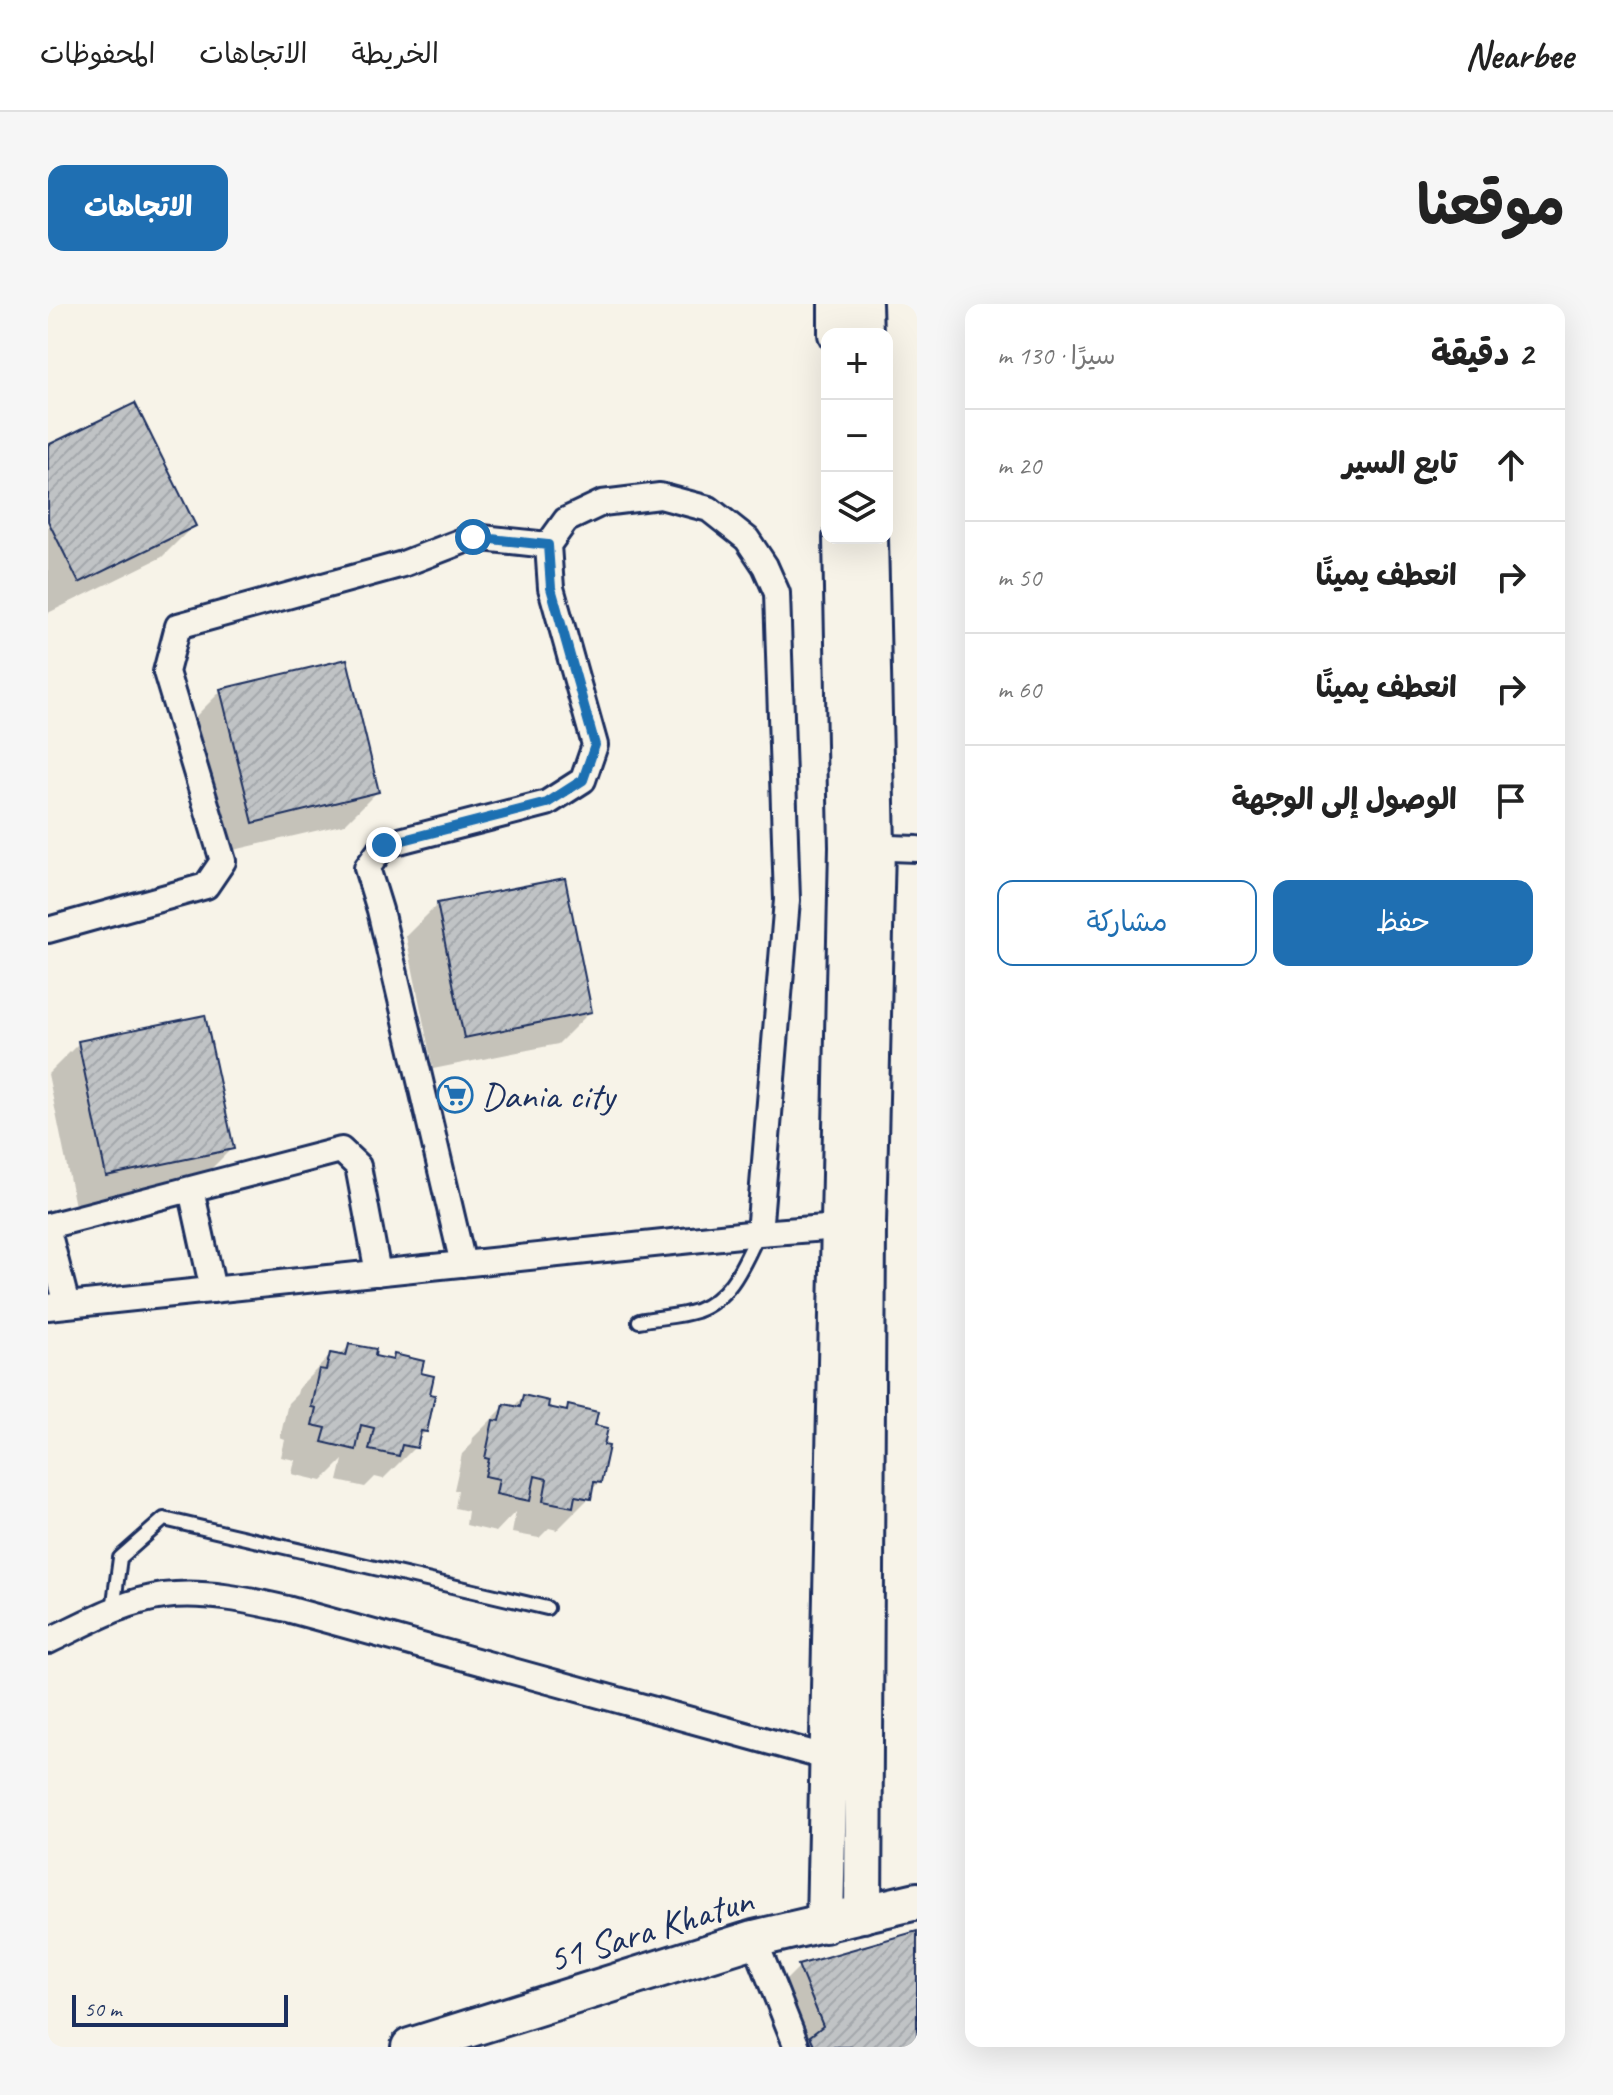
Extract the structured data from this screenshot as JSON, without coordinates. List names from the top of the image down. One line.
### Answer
{"streets":{"street":["51 Sara Khatun"]},"places":{"supermarket":["Dania city"]},"scale_bar":"50 m","page":{"header":"Nearbee","nav":["الخريطة","الاتجاهات","المحفوظات"],"title":"موقعنا","buttons":["الاتجاهات",["حفظ","مشاركة"]],"heading":["2 دقيقة","سيرًا · 130 m"],"map_buttons":["+","−"],"list":[["تابع السير","20 m"],["انعطف يمينًا","50 m"],["انعطف يمينًا","60 m"],"الوصول إلى الوجهة"],"scale":"50 m"}}
